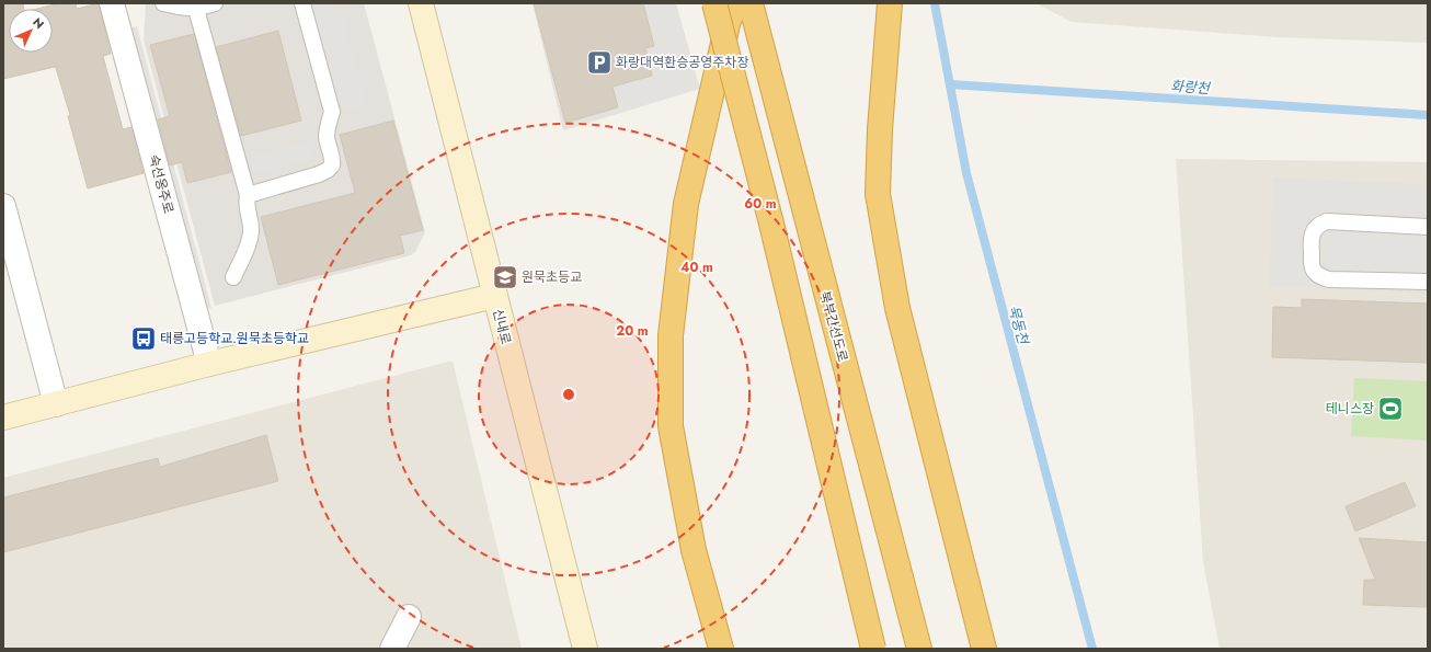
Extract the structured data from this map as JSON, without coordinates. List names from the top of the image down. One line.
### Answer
{"streets":{"highway":["북부간선도로"],"main road":["신내로"],"street":["숙선옹주로"]},"water":["화랑천","묵동천"],"places":{"parking":["화랑대역환승공영주차장"],"school or university":["원묵초등교"],"bus stop":["태릉고등학교.원묵초등학교"],"sports":["테니스장"]},"north":"top right","rings":["60 m","40 m","20 m"]}
